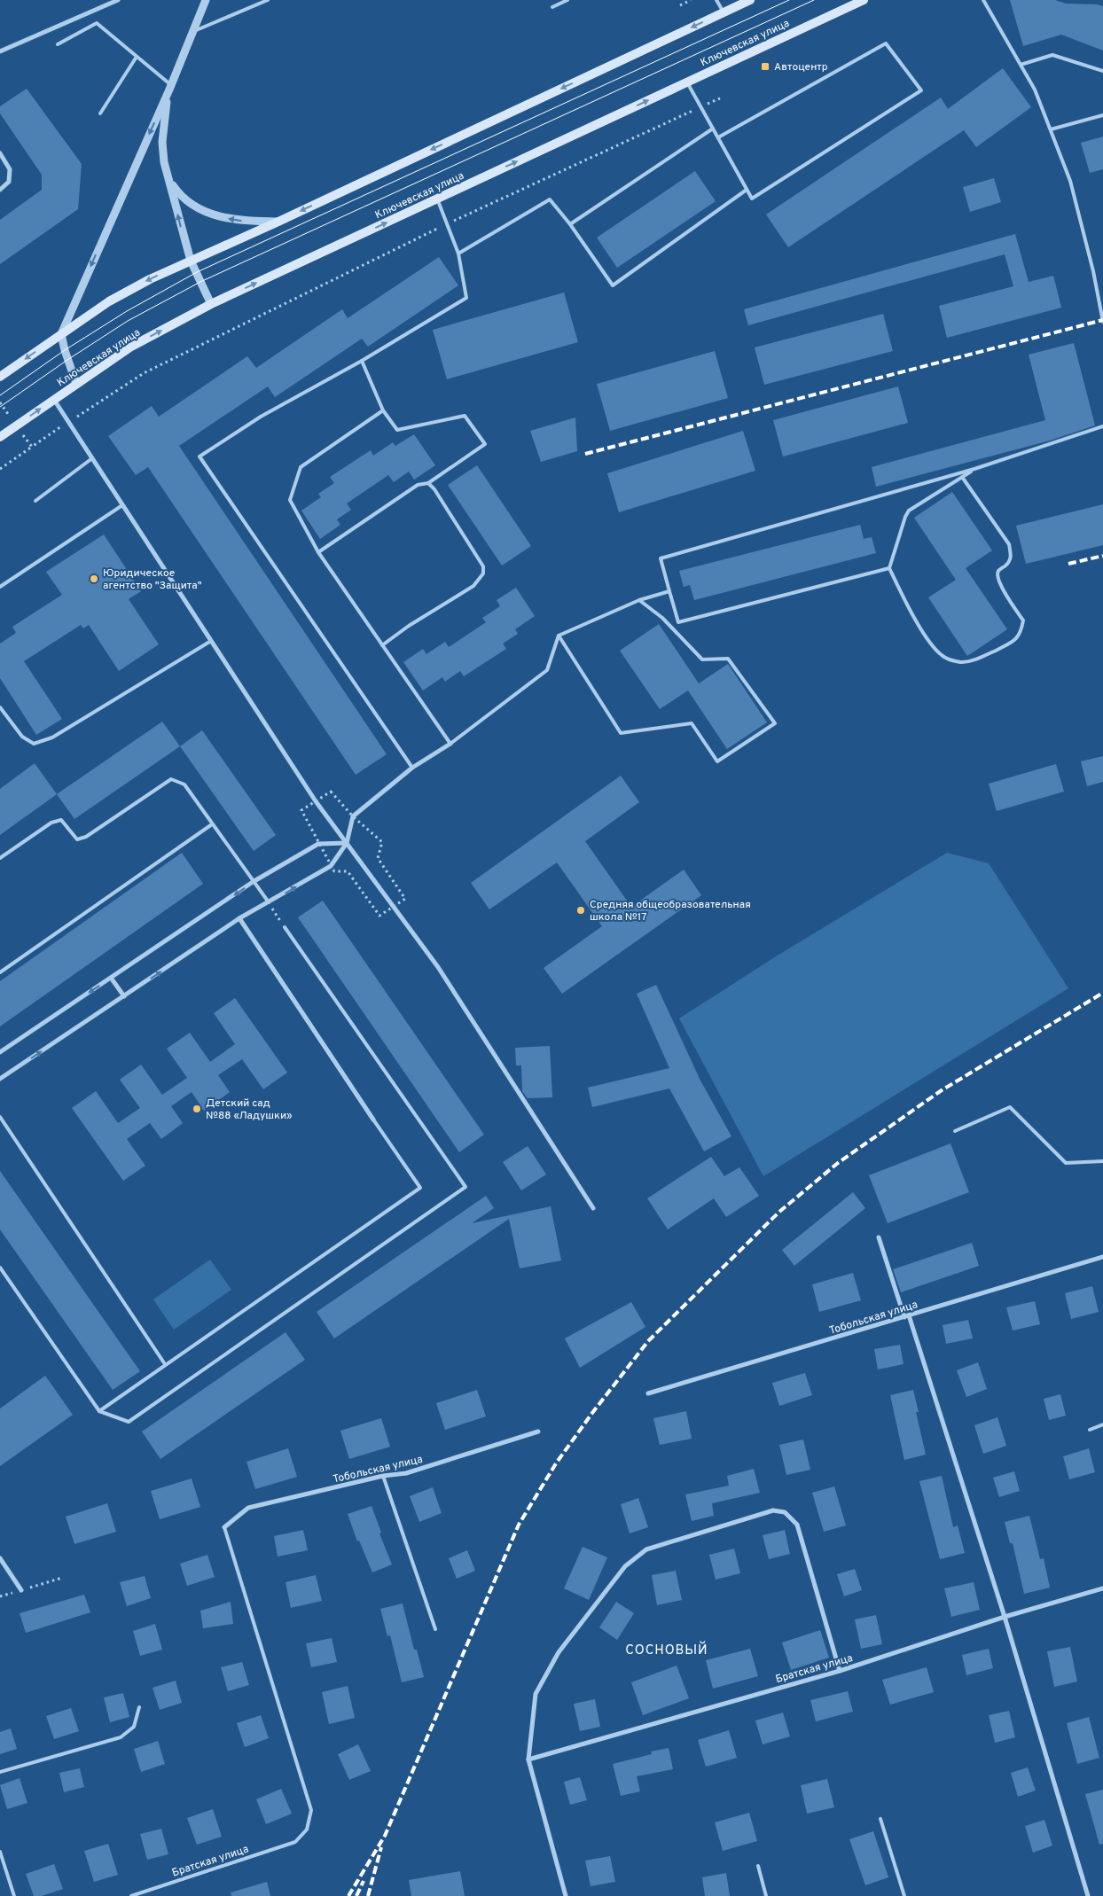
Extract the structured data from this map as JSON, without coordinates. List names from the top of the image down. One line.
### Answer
{"streets":{"main road":["Ключевская улица"],"street":["Тобольская улица","Братская улица"]},"crossings":[["Тобольская улица","Братская улица"]],"districts":["СОСНОВЫЙ"],"places":{"transit":["Автоцентр"],"other":["Юридическое агентство \"Защита\"","Средняя общеобразовательная школа №17","Детский сад №88 «Ладушки»"]}}
